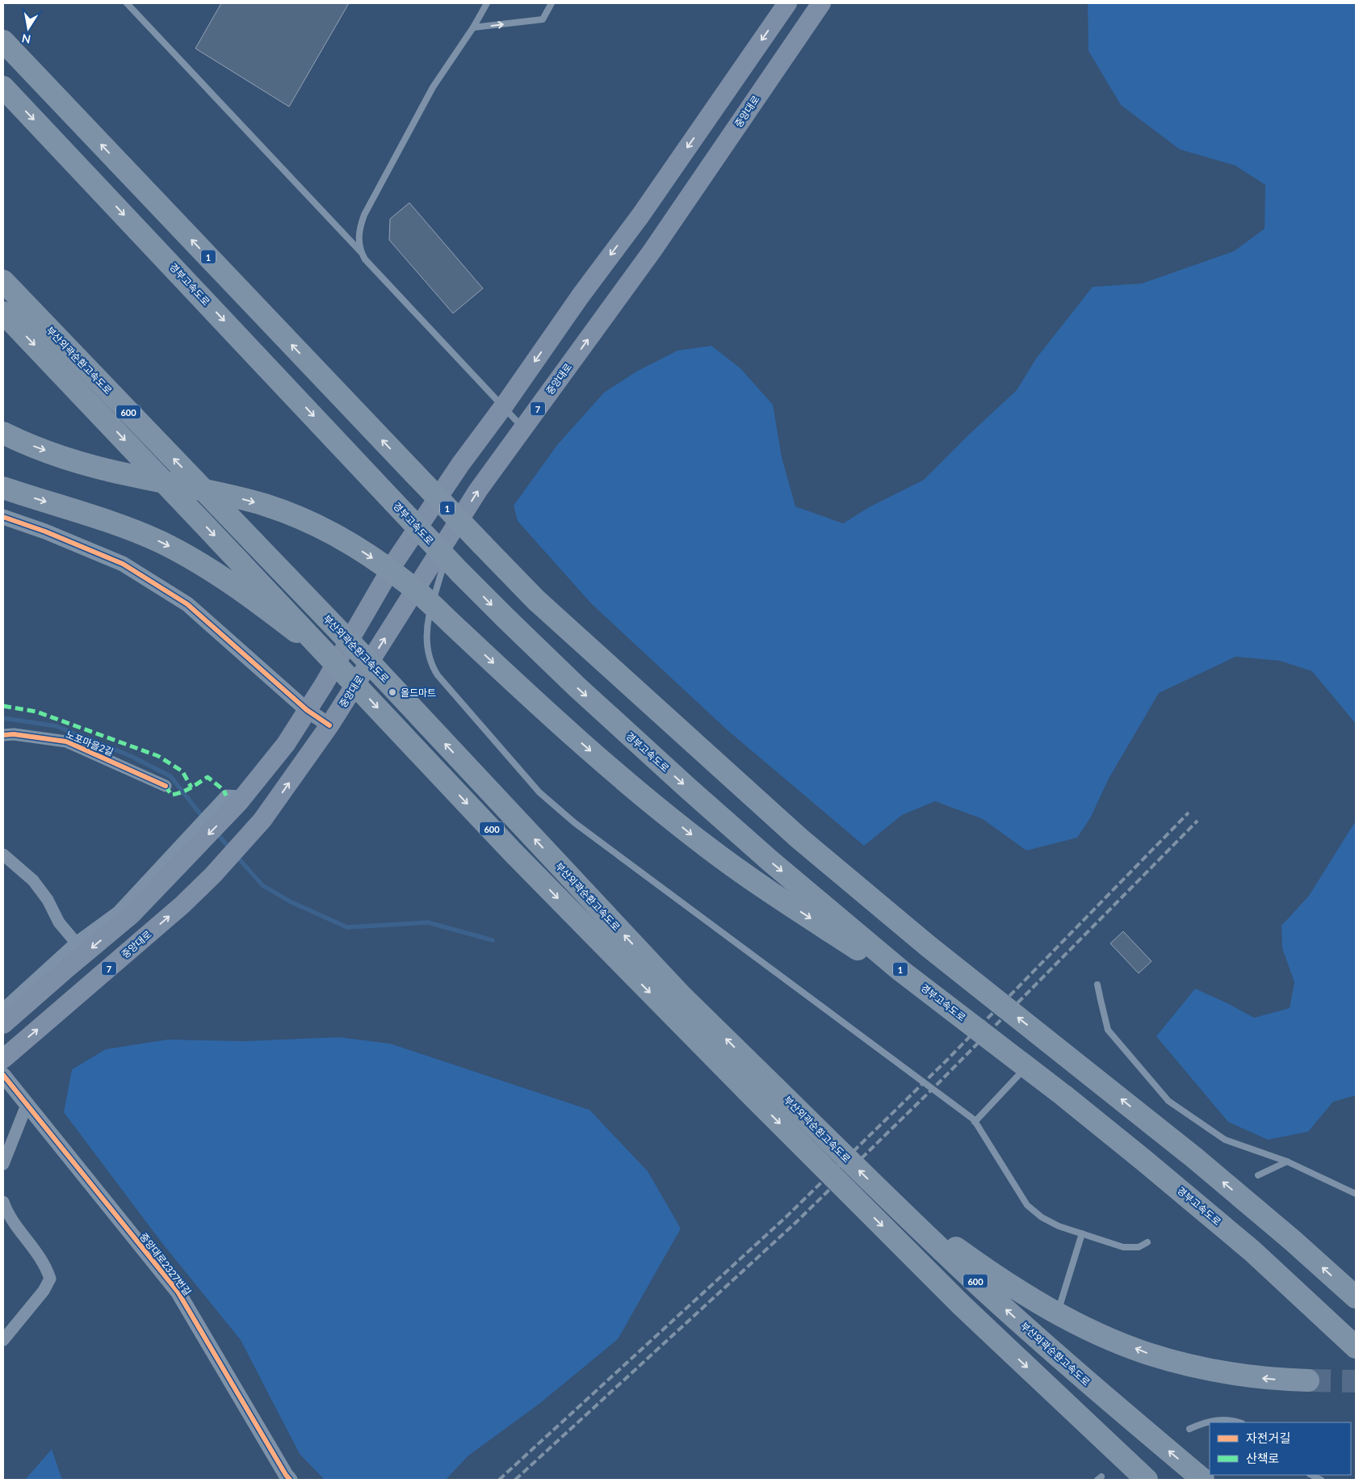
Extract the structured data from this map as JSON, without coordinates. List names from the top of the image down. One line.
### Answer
{"streets":{"highway":["1","경부고속도로","부산외곽순환고속도로","600"],"main road":["중앙대로","7"],"street":["노포마을2길","중앙대로2327번길"]},"places":["올드마트"],"legend":["자전거길","산책로"],"north":"bottom"}
